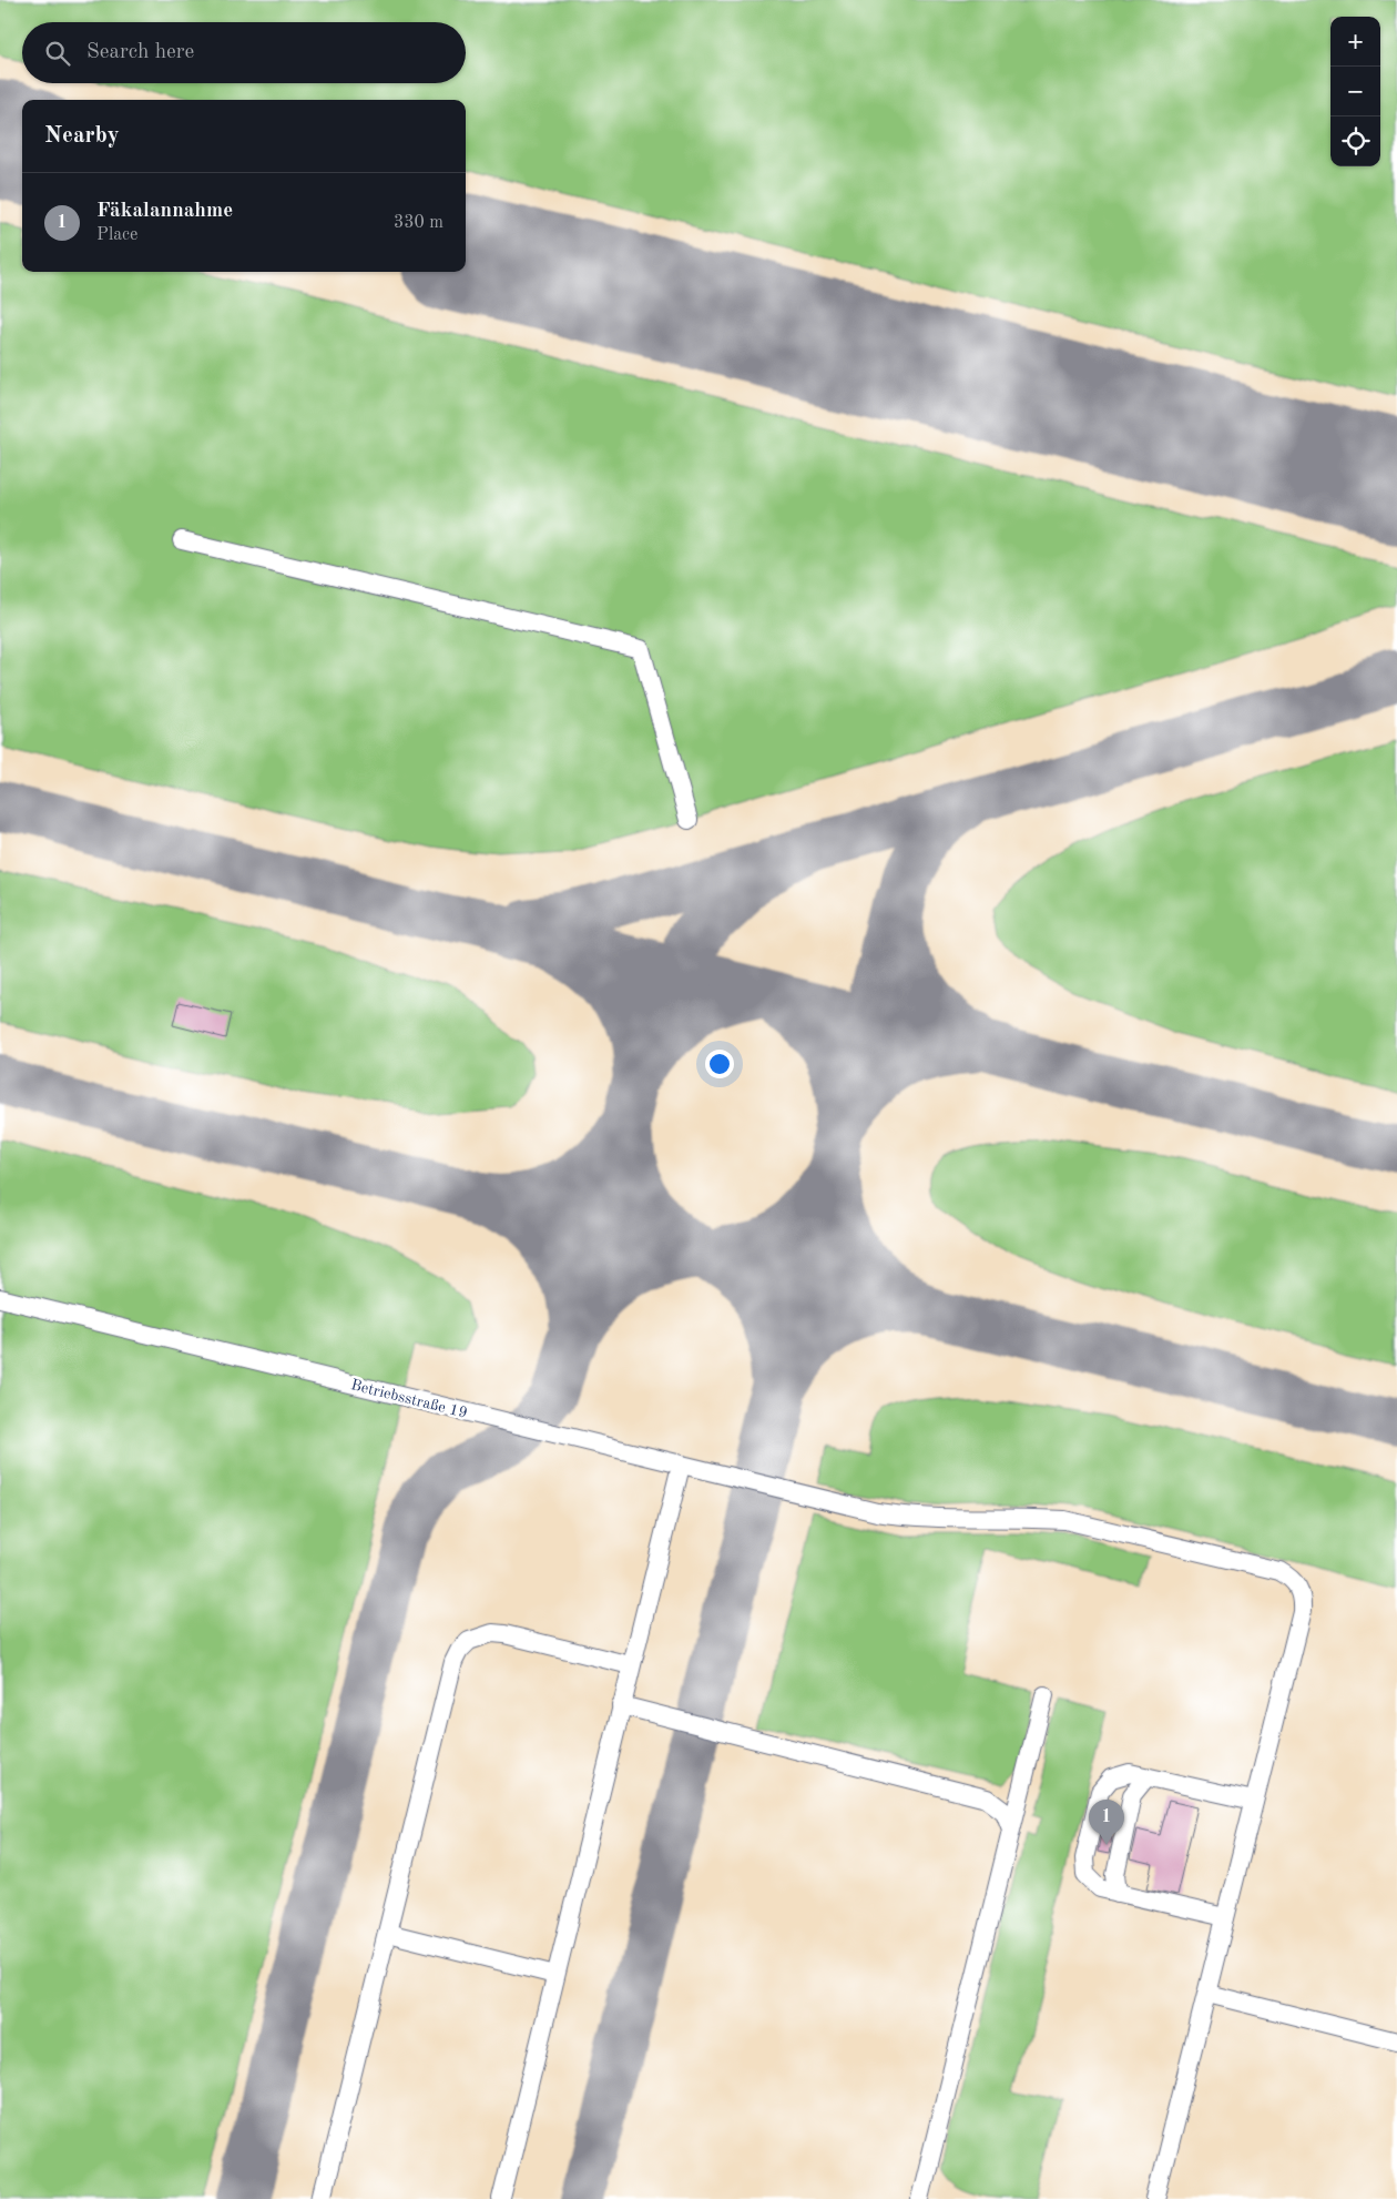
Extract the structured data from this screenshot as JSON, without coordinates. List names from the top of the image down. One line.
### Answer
{"streets":{"lane":["Betriebsstraße 19"]},"page":{"map_buttons":["+","−"],"search":"Search here","heading":"Nearby","list":[{"mark":"1","name":"Fäkalannahme","note":"Place","value":"330 m"}],"pins":"1"}}
